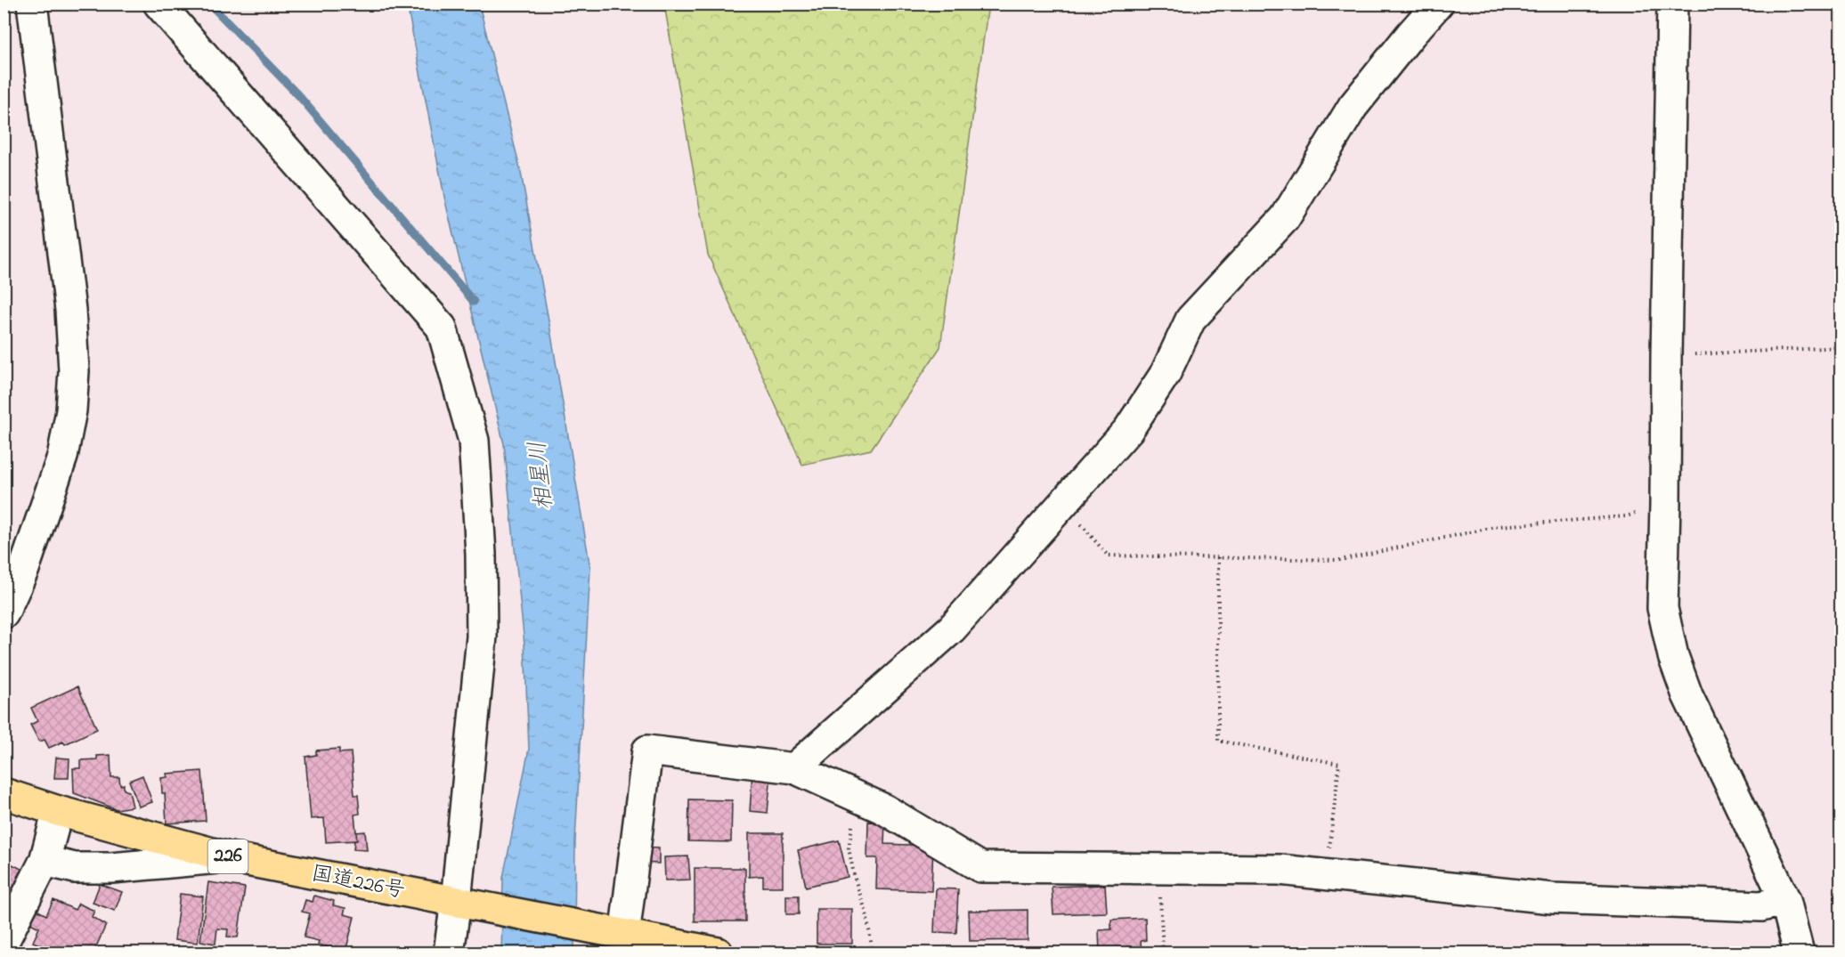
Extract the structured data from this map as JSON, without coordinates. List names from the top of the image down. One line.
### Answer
{"streets":{"highway":["226","国道226号"]},"water":["相星川"]}
